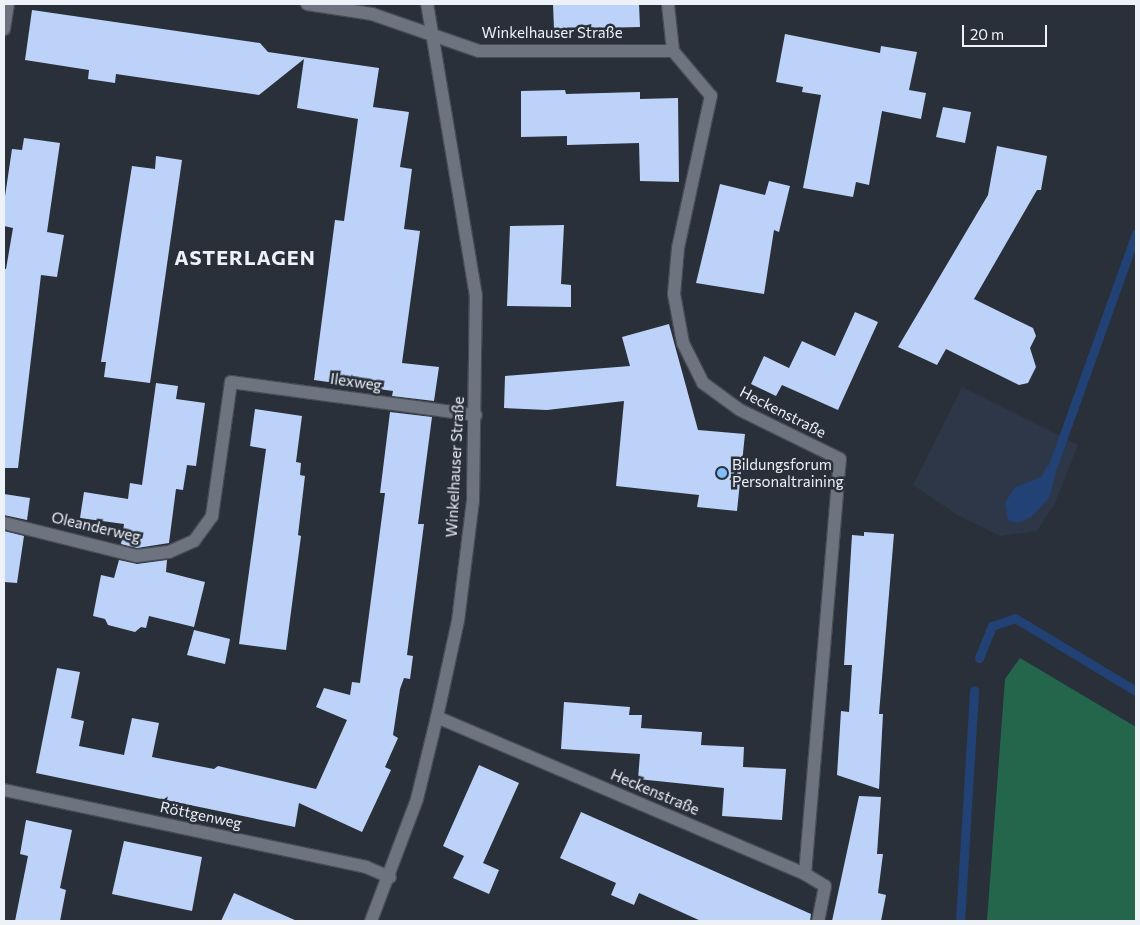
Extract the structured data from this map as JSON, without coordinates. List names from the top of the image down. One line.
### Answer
{"streets":{"street":["Winkelhauser Straße","Ilexweg","Heckenstraße","Oleanderweg","Röttgenweg"]},"crossings":[["Winkelhauser Straße","Ilexweg"],["Winkelhauser Straße","Heckenstraße"],["Winkelhauser Straße","Röttgenweg"],["Ilexweg","Oleanderweg"]],"districts":["ASTERLAGEN"],"places":["Bildungsforum Personaltraining"],"scale_bar":"20 m"}
